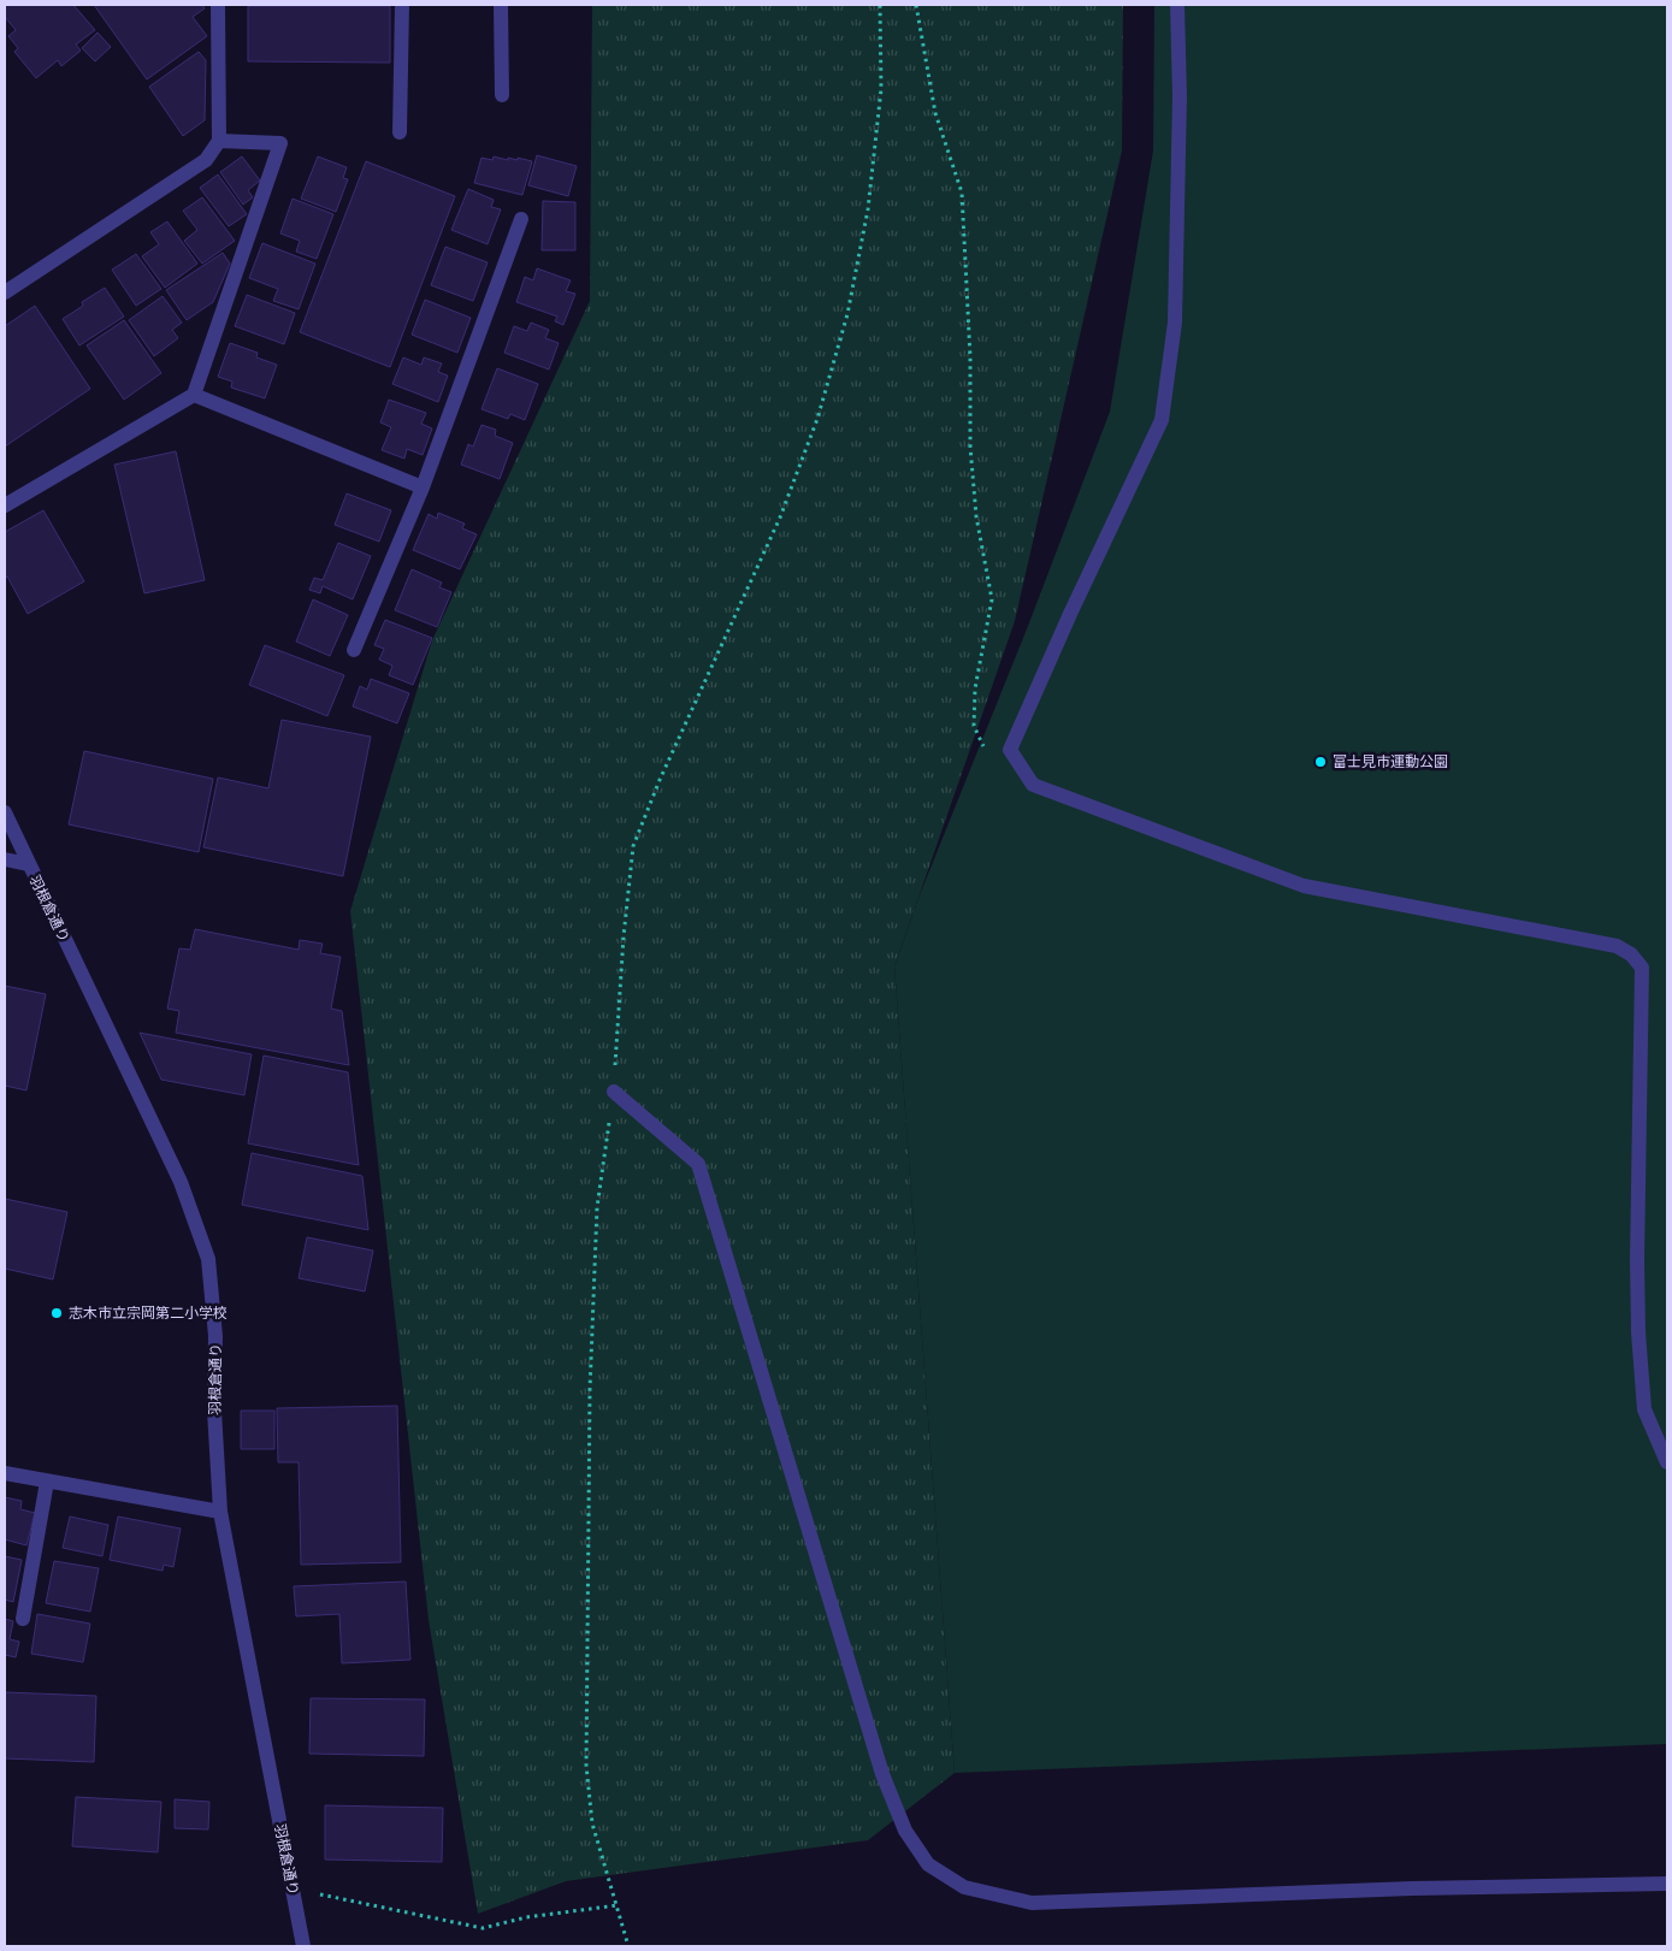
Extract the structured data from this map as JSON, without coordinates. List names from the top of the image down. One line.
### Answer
{"streets":{"street":["羽根倉通り"]},"places":["富士見市運動公園","志木市立宗岡第二小学校"]}
